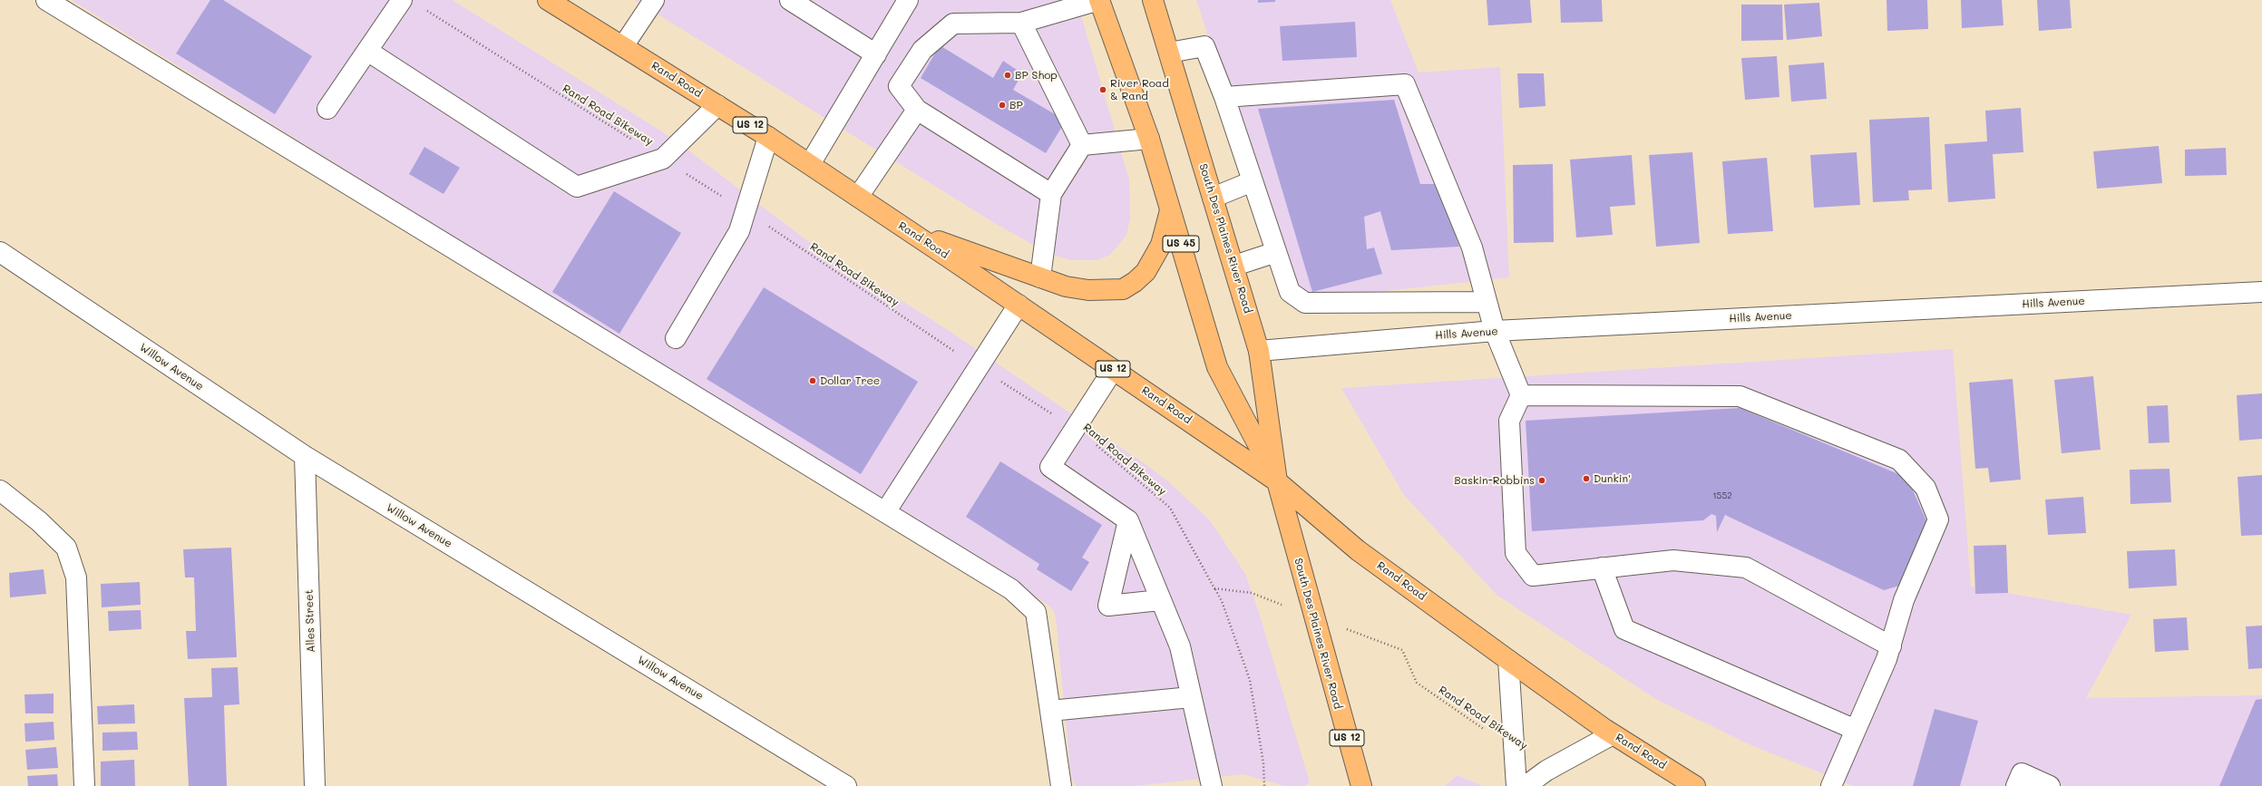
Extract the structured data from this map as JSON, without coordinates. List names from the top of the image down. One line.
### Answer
{"streets":{"main road":["Rand Road","US 12","South Des Plaines River Road","US 45"],"street":["Hills Avenue","Willow Avenue","Alles Street"],"path":["Rand Road Bikeway"]},"crossings":[["Rand Road","South Des Plaines River Road"],["South Des Plaines River Road","Hills Avenue"],["Willow Avenue","Alles Street"]],"places":["BP Shop","River Road & Rand","BP","Dollar Tree","Dunkin'","Baskin-Robbins"],"house_numbers":["1552"]}
